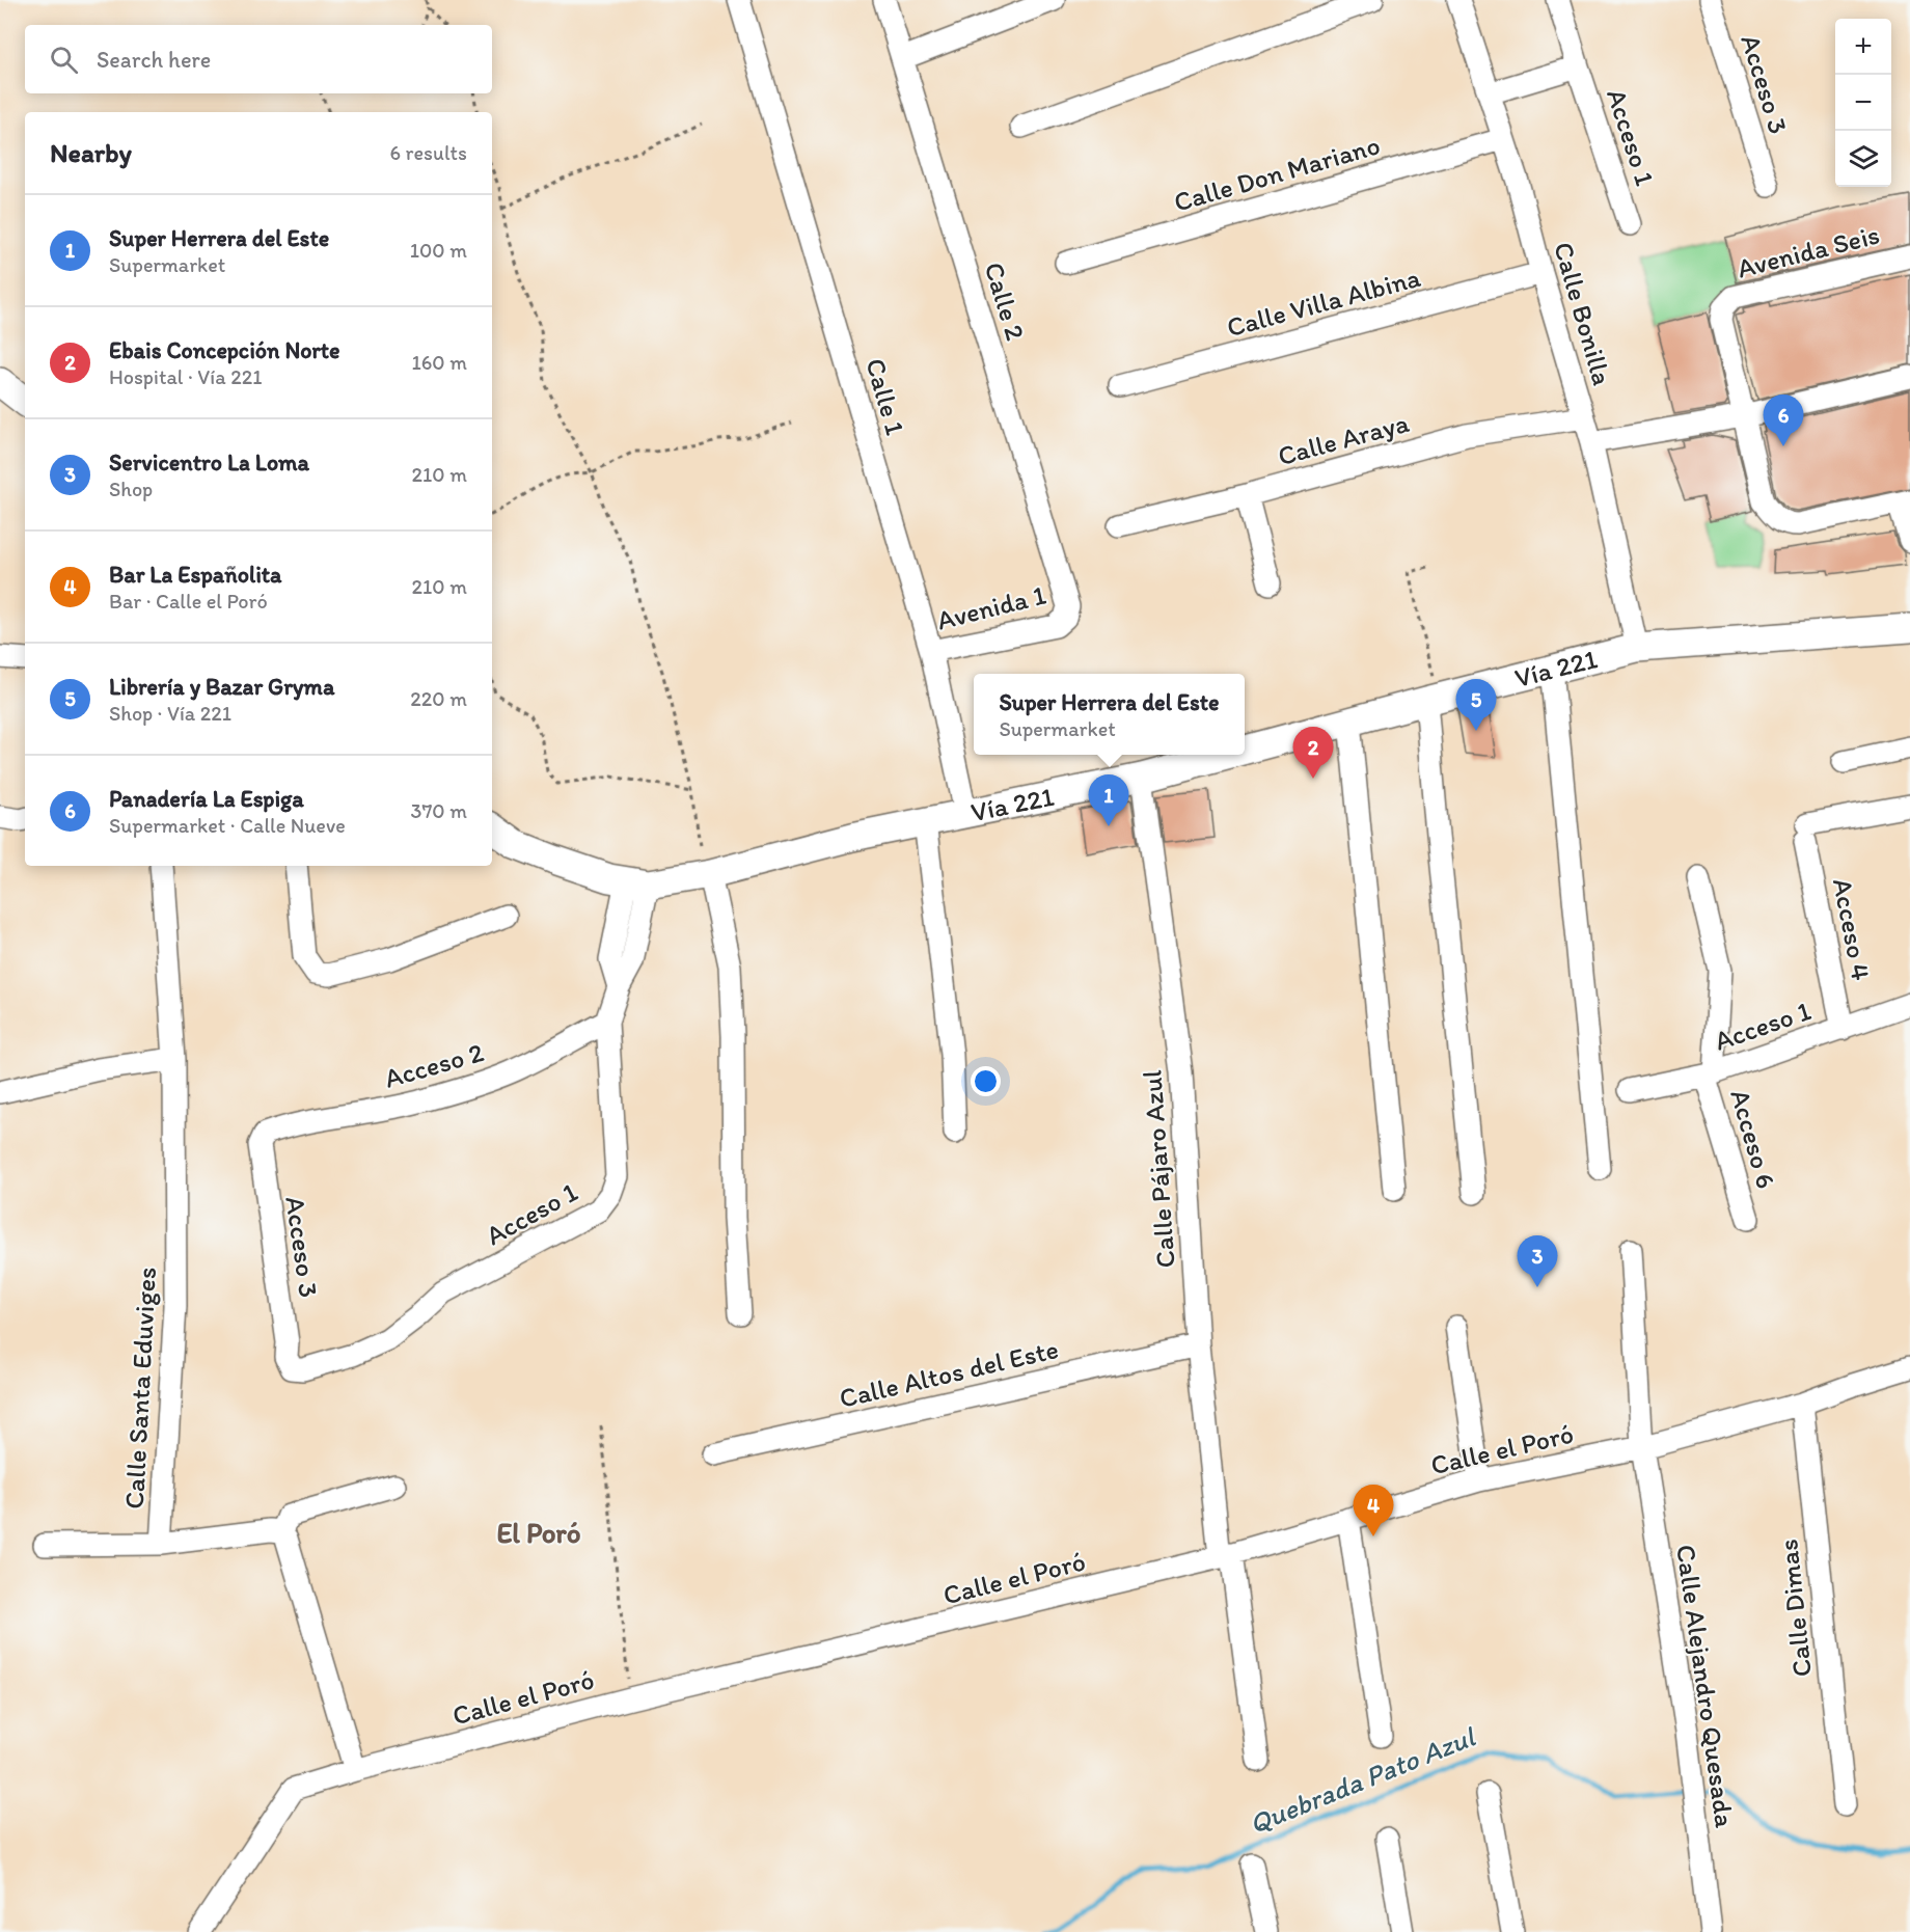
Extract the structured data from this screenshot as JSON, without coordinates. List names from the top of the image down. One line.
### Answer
{"streets":{"main road":["Vía 221"],"street":["Acceso 3","Acceso 1","Calle Don Mariano","Avenida Seis","Calle 2","Calle Villa Albina","Calle Bonilla","Calle 1","Calle Araya","Avenida 1","Acceso 4","Acceso 2","Acceso 6","Calle Pájaro Azul","Calle Altos del Este","Calle Santa Eduviges","Calle el Poró","Calle Dimas","Calle Alejandro Quesada"]},"crossings":[["Acceso 3","Acceso 1"],["Acceso 3","Acceso 2"],["Acceso 1","Calle Bonilla"],["Acceso 1","Vía 221"],["Acceso 1","Acceso 4"],["Acceso 1","Acceso 2"],["Acceso 1","Acceso 6"],["Calle Don Mariano","Calle Bonilla"],["Calle 2","Avenida 1"],["Calle Villa Albina","Calle Bonilla"],["Calle Bonilla","Calle Araya"],["Calle Bonilla","Vía 221"],["Calle 1","Avenida 1"],["Calle 1","Vía 221"],["Vía 221","Calle Pájaro Azul"],["Calle Pájaro Azul","Calle Altos del Este"],["Calle Pájaro Azul","Calle el Poró"],["Calle el Poró","Calle Dimas"],["Calle el Poró","Calle Alejandro Quesada"]],"districts":["El Poró"],"water":["Quebrada Pato Azul"],"page":{"map_buttons":["+","−"],"search":"Search here","heading":["Nearby","6 results"],"list":[{"mark":"1","name":"Super Herrera del Este","note":"Supermarket","value":"100 m"},{"mark":"2","name":"Ebais Concepción Norte","note":"Hospital · Vía 221","value":"160 m"},{"mark":"3","name":"Servicentro La Loma","note":"Shop","value":"210 m"},{"mark":"4","name":"Bar La Españolita","note":"Bar · Calle el Poró","value":"210 m"},{"mark":"5","name":"Librería y Bazar Gryma","note":"Shop · Vía 221","value":"220 m"},{"mark":"6","name":"Panadería La Espiga","note":"Supermarket · Calle Nueve","value":"370 m"}],"pins":["6","5","2","1","3","4"],"popup":["Super Herrera del Este","Supermarket"]}}
